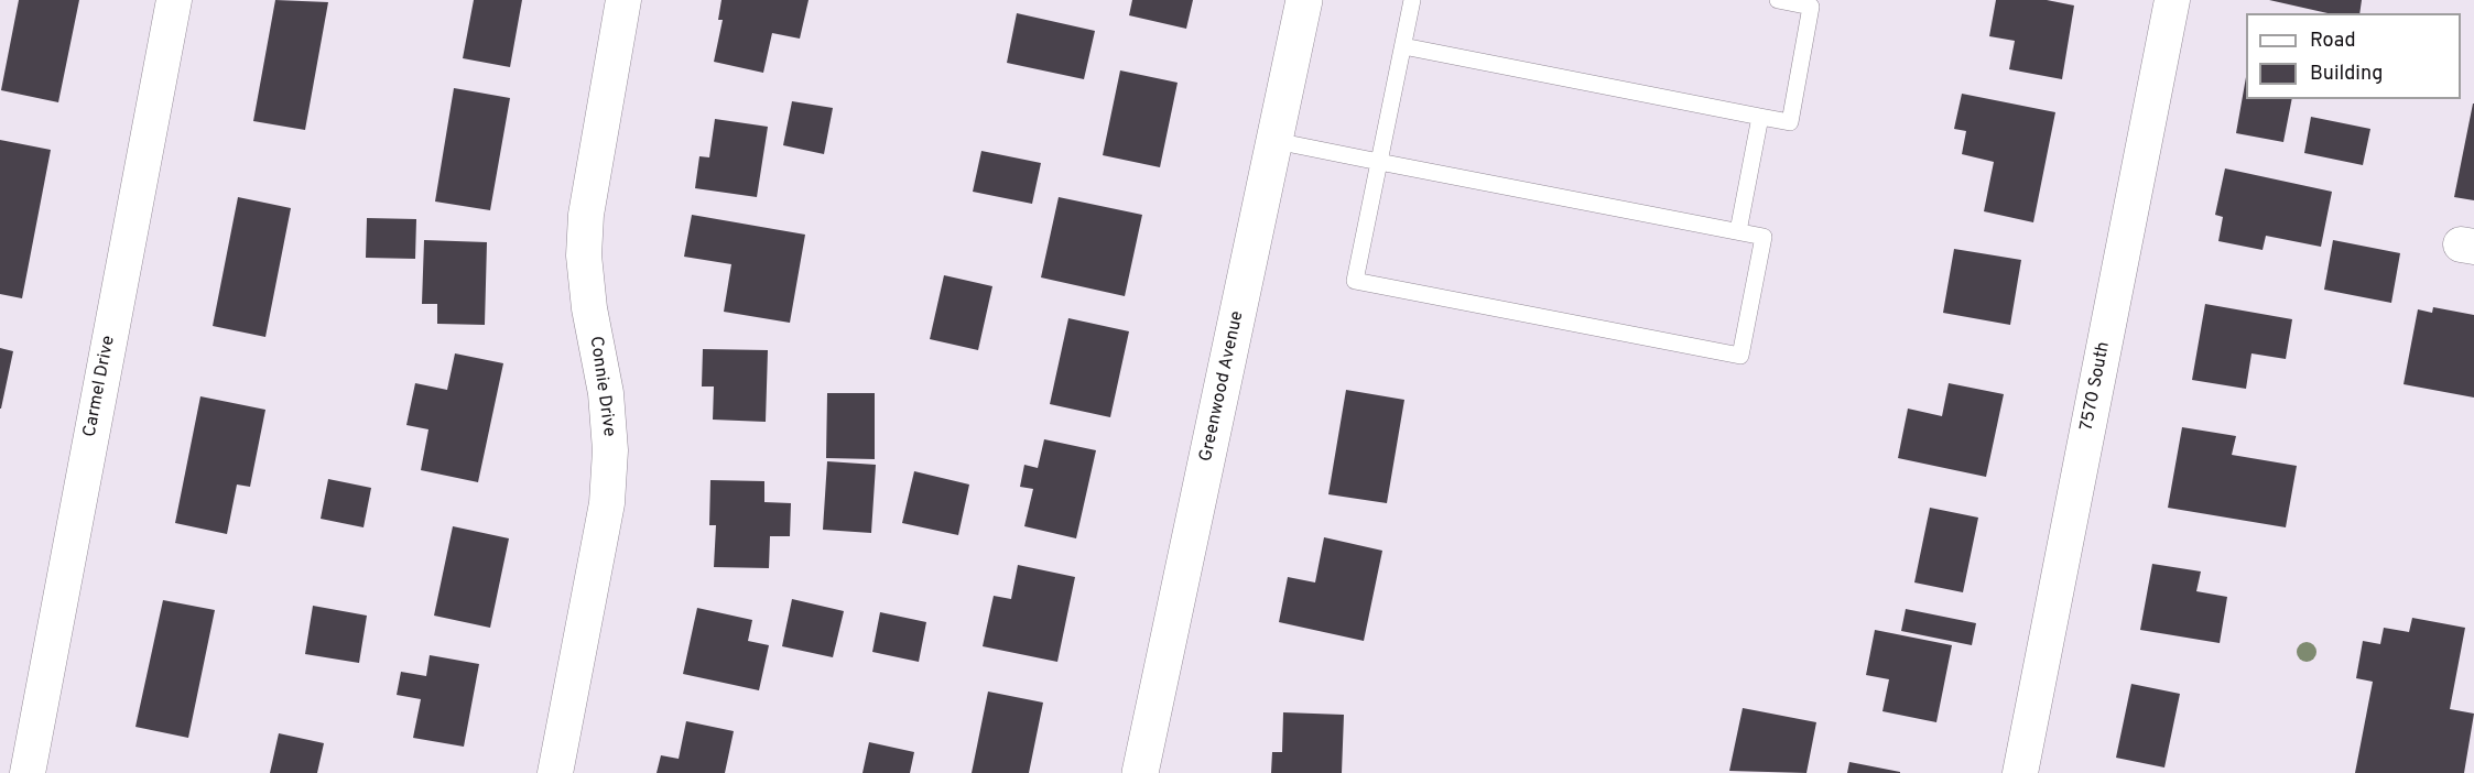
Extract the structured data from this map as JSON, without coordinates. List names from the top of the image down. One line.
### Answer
{"streets":{"street":["Carmel Drive","Connie Drive","Greenwood Avenue","7570 South"]},"legend":["Road","Building"]}
